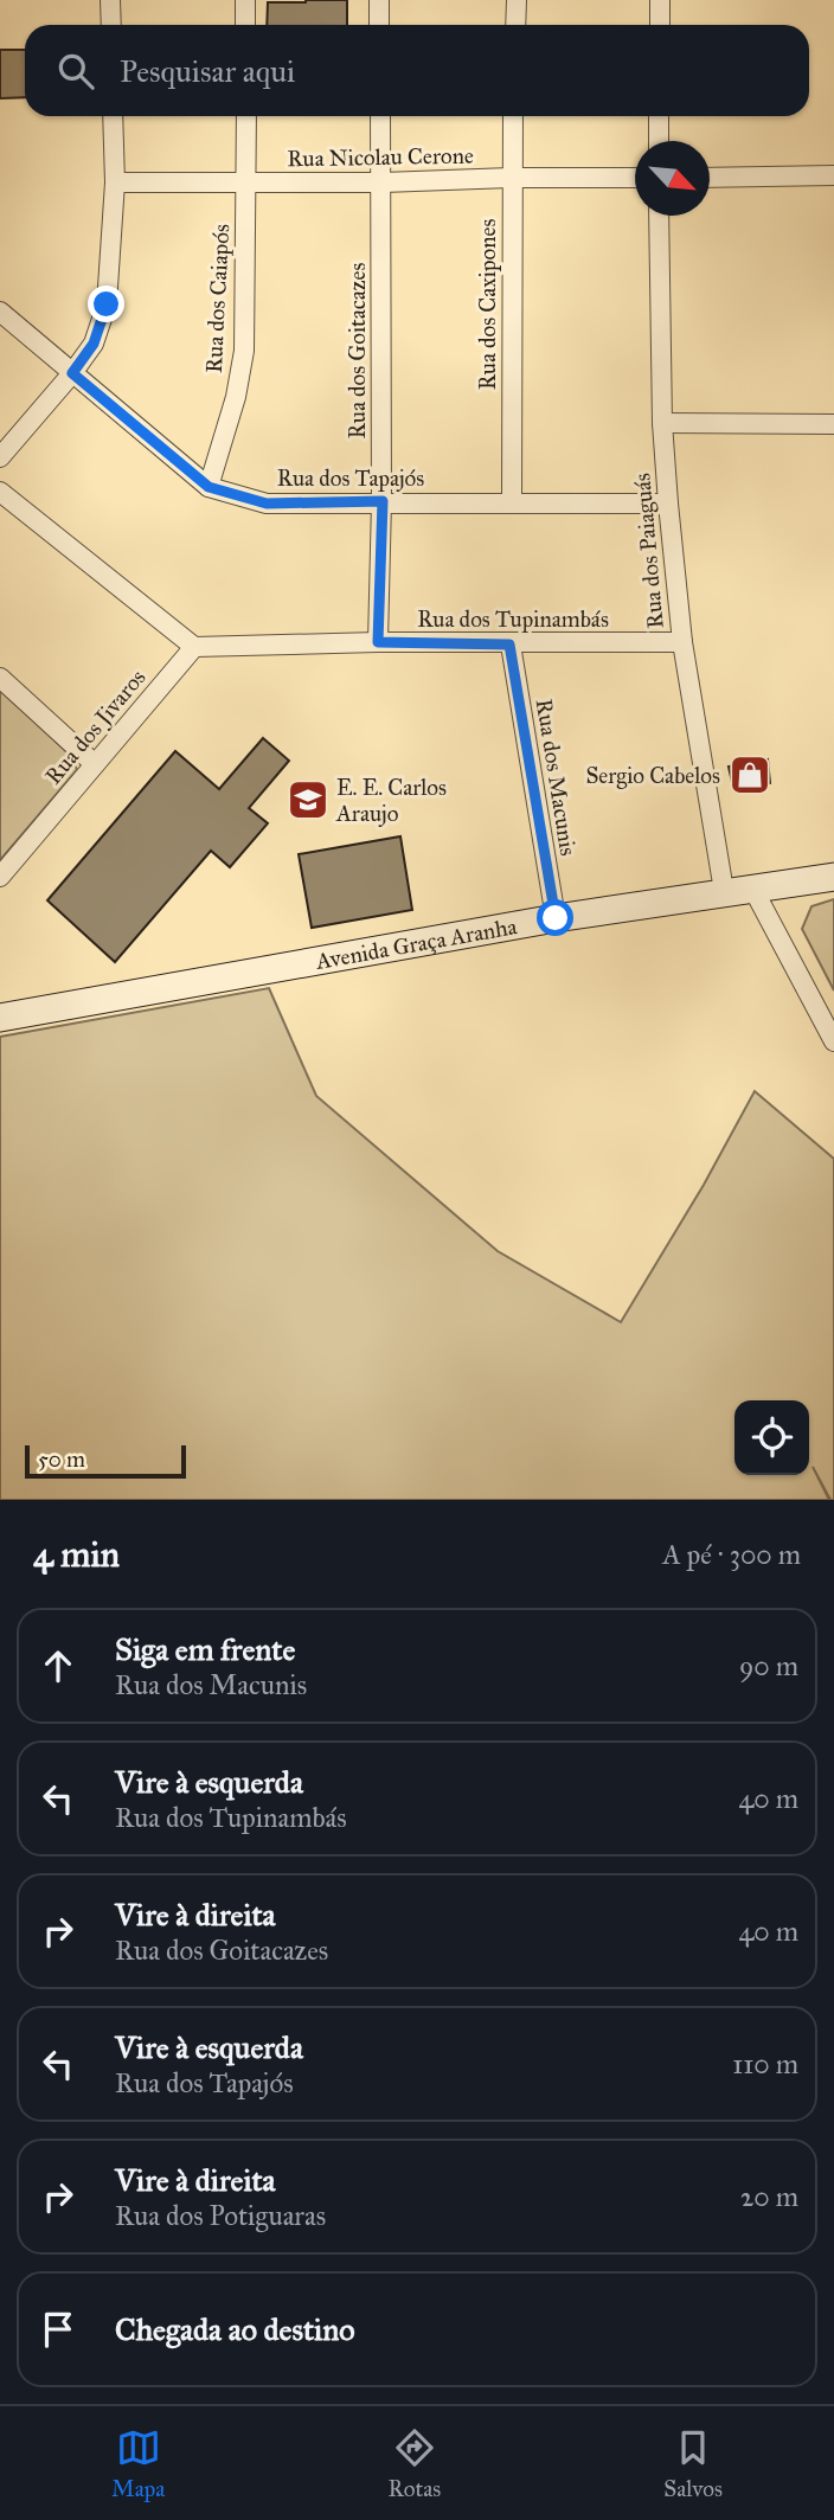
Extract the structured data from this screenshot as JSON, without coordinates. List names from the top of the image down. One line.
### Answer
{"streets":{"street":["Rua Nicolau Cerone","Rua dos Caiapós","Rua dos Caxipones","Rua dos Goitacazes","Rua dos Tapajós","Rua dos Paiaguás","Rua dos Tupinambás","Rua dos Jivaros","Rua dos Macunis","Avenida Graça Aranha"]},"crossings":[["Rua Nicolau Cerone","Rua dos Caiapós"],["Rua Nicolau Cerone","Rua dos Caxipones"],["Rua Nicolau Cerone","Rua dos Goitacazes"],["Rua dos Caiapós","Rua dos Tapajós"],["Rua dos Caxipones","Rua dos Tapajós"],["Rua dos Goitacazes","Rua dos Tapajós"],["Rua dos Goitacazes","Rua dos Tupinambás"],["Rua dos Tapajós","Rua dos Paiaguás"],["Rua dos Paiaguás","Rua dos Tupinambás"],["Rua dos Paiaguás","Avenida Graça Aranha"],["Rua dos Tupinambás","Rua dos Jivaros"],["Rua dos Tupinambás","Rua dos Macunis"],["Rua dos Macunis","Avenida Graça Aranha"]],"places":{"shop":["Sergio Cabelos"],"school or university":["E. E. Carlos Araujo"]},"scale_bar":"50 m","north":"bottom right","page":{"search":"Pesquisar aqui","scale":"50 m","heading":["4 min","A pé · 300 m"],"list":[["Siga em frente","Rua dos Macunis","90 m"],["Vire à esquerda","Rua dos Tupinambás","40 m"],["Vire à direita","Rua dos Goitacazes","40 m"],["Vire à esquerda","Rua dos Tapajós","110 m"],["Vire à direita","Rua dos Potiguaras","20 m"],"Chegada ao destino"],"nav":["Mapa","Rotas","Salvos"]}}
